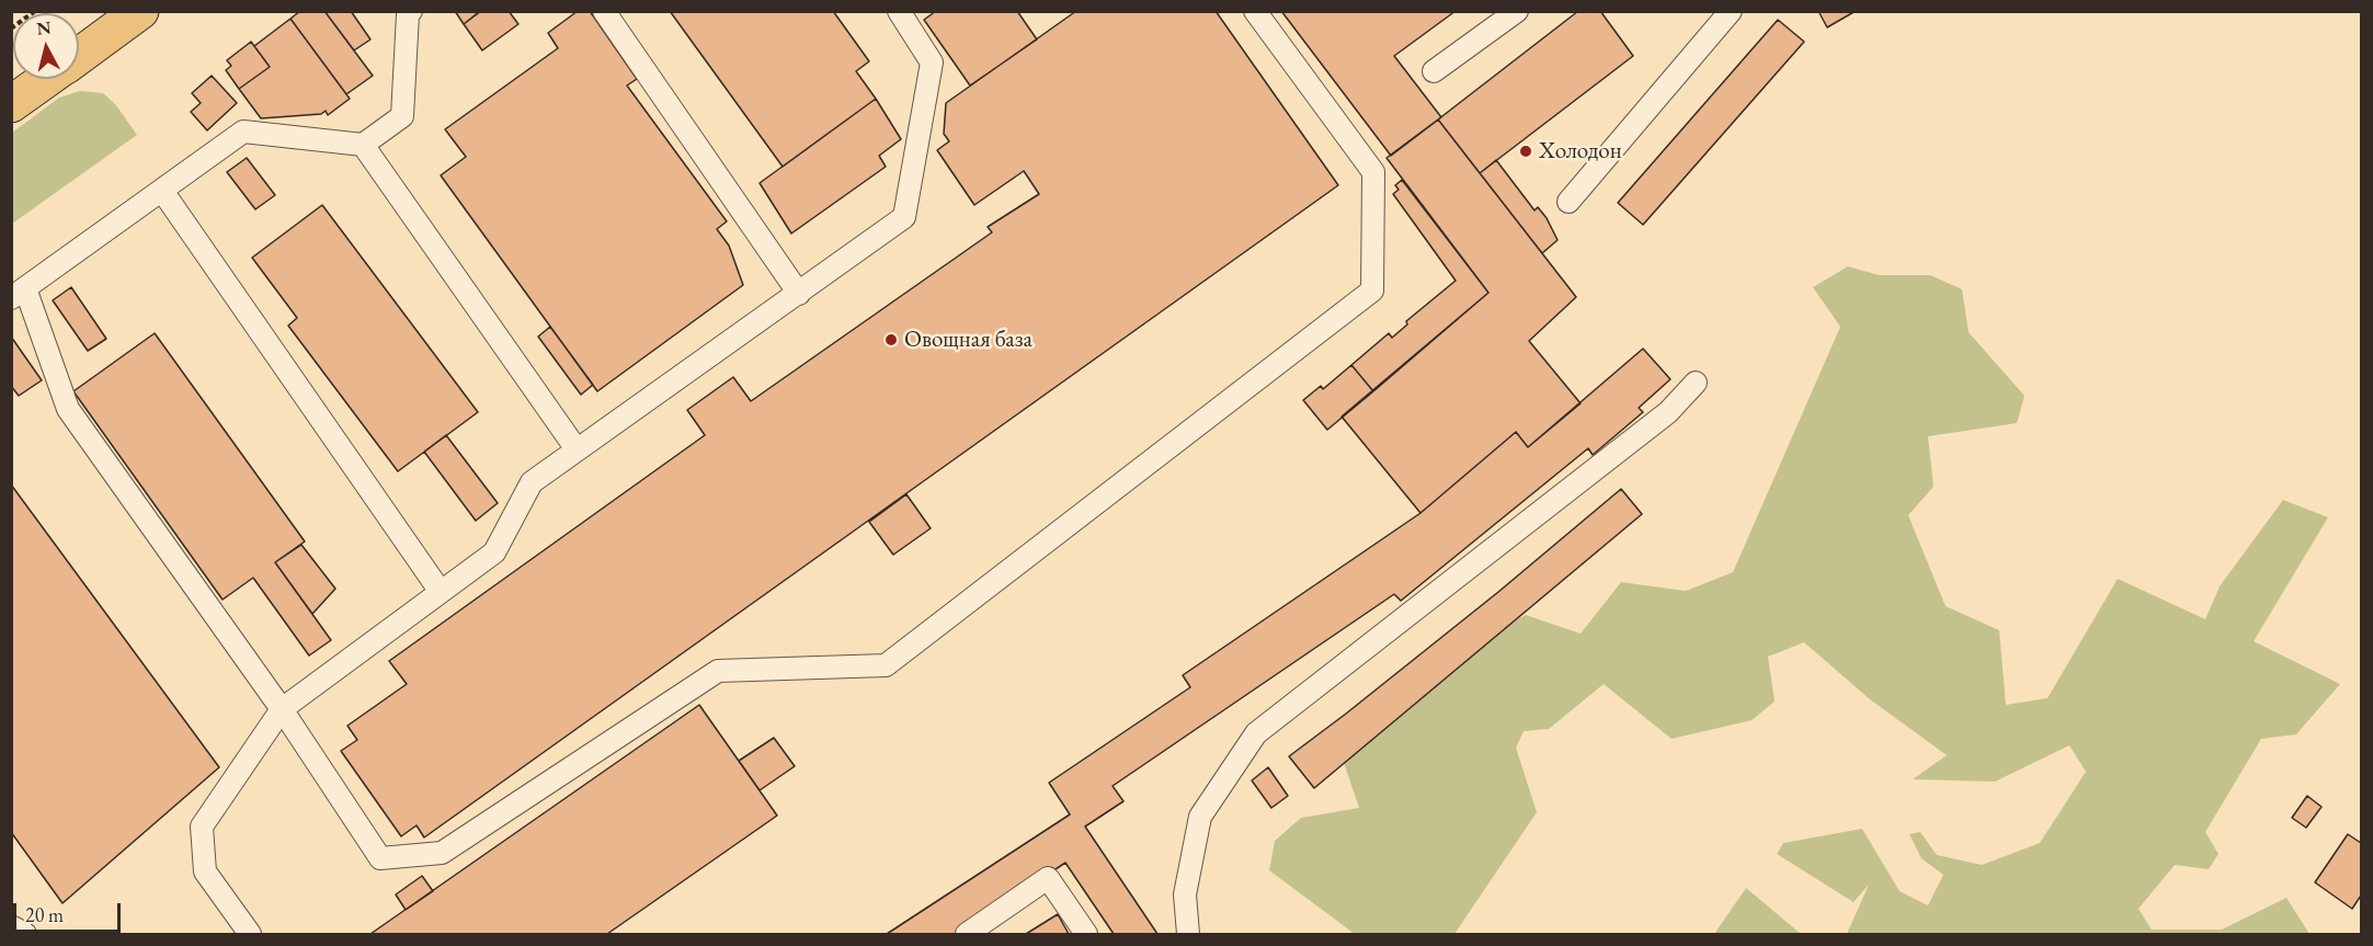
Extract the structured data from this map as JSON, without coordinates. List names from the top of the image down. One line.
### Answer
{"places":["Холодон","Овощная база"],"scale_bar":"20 m","north":"top"}
